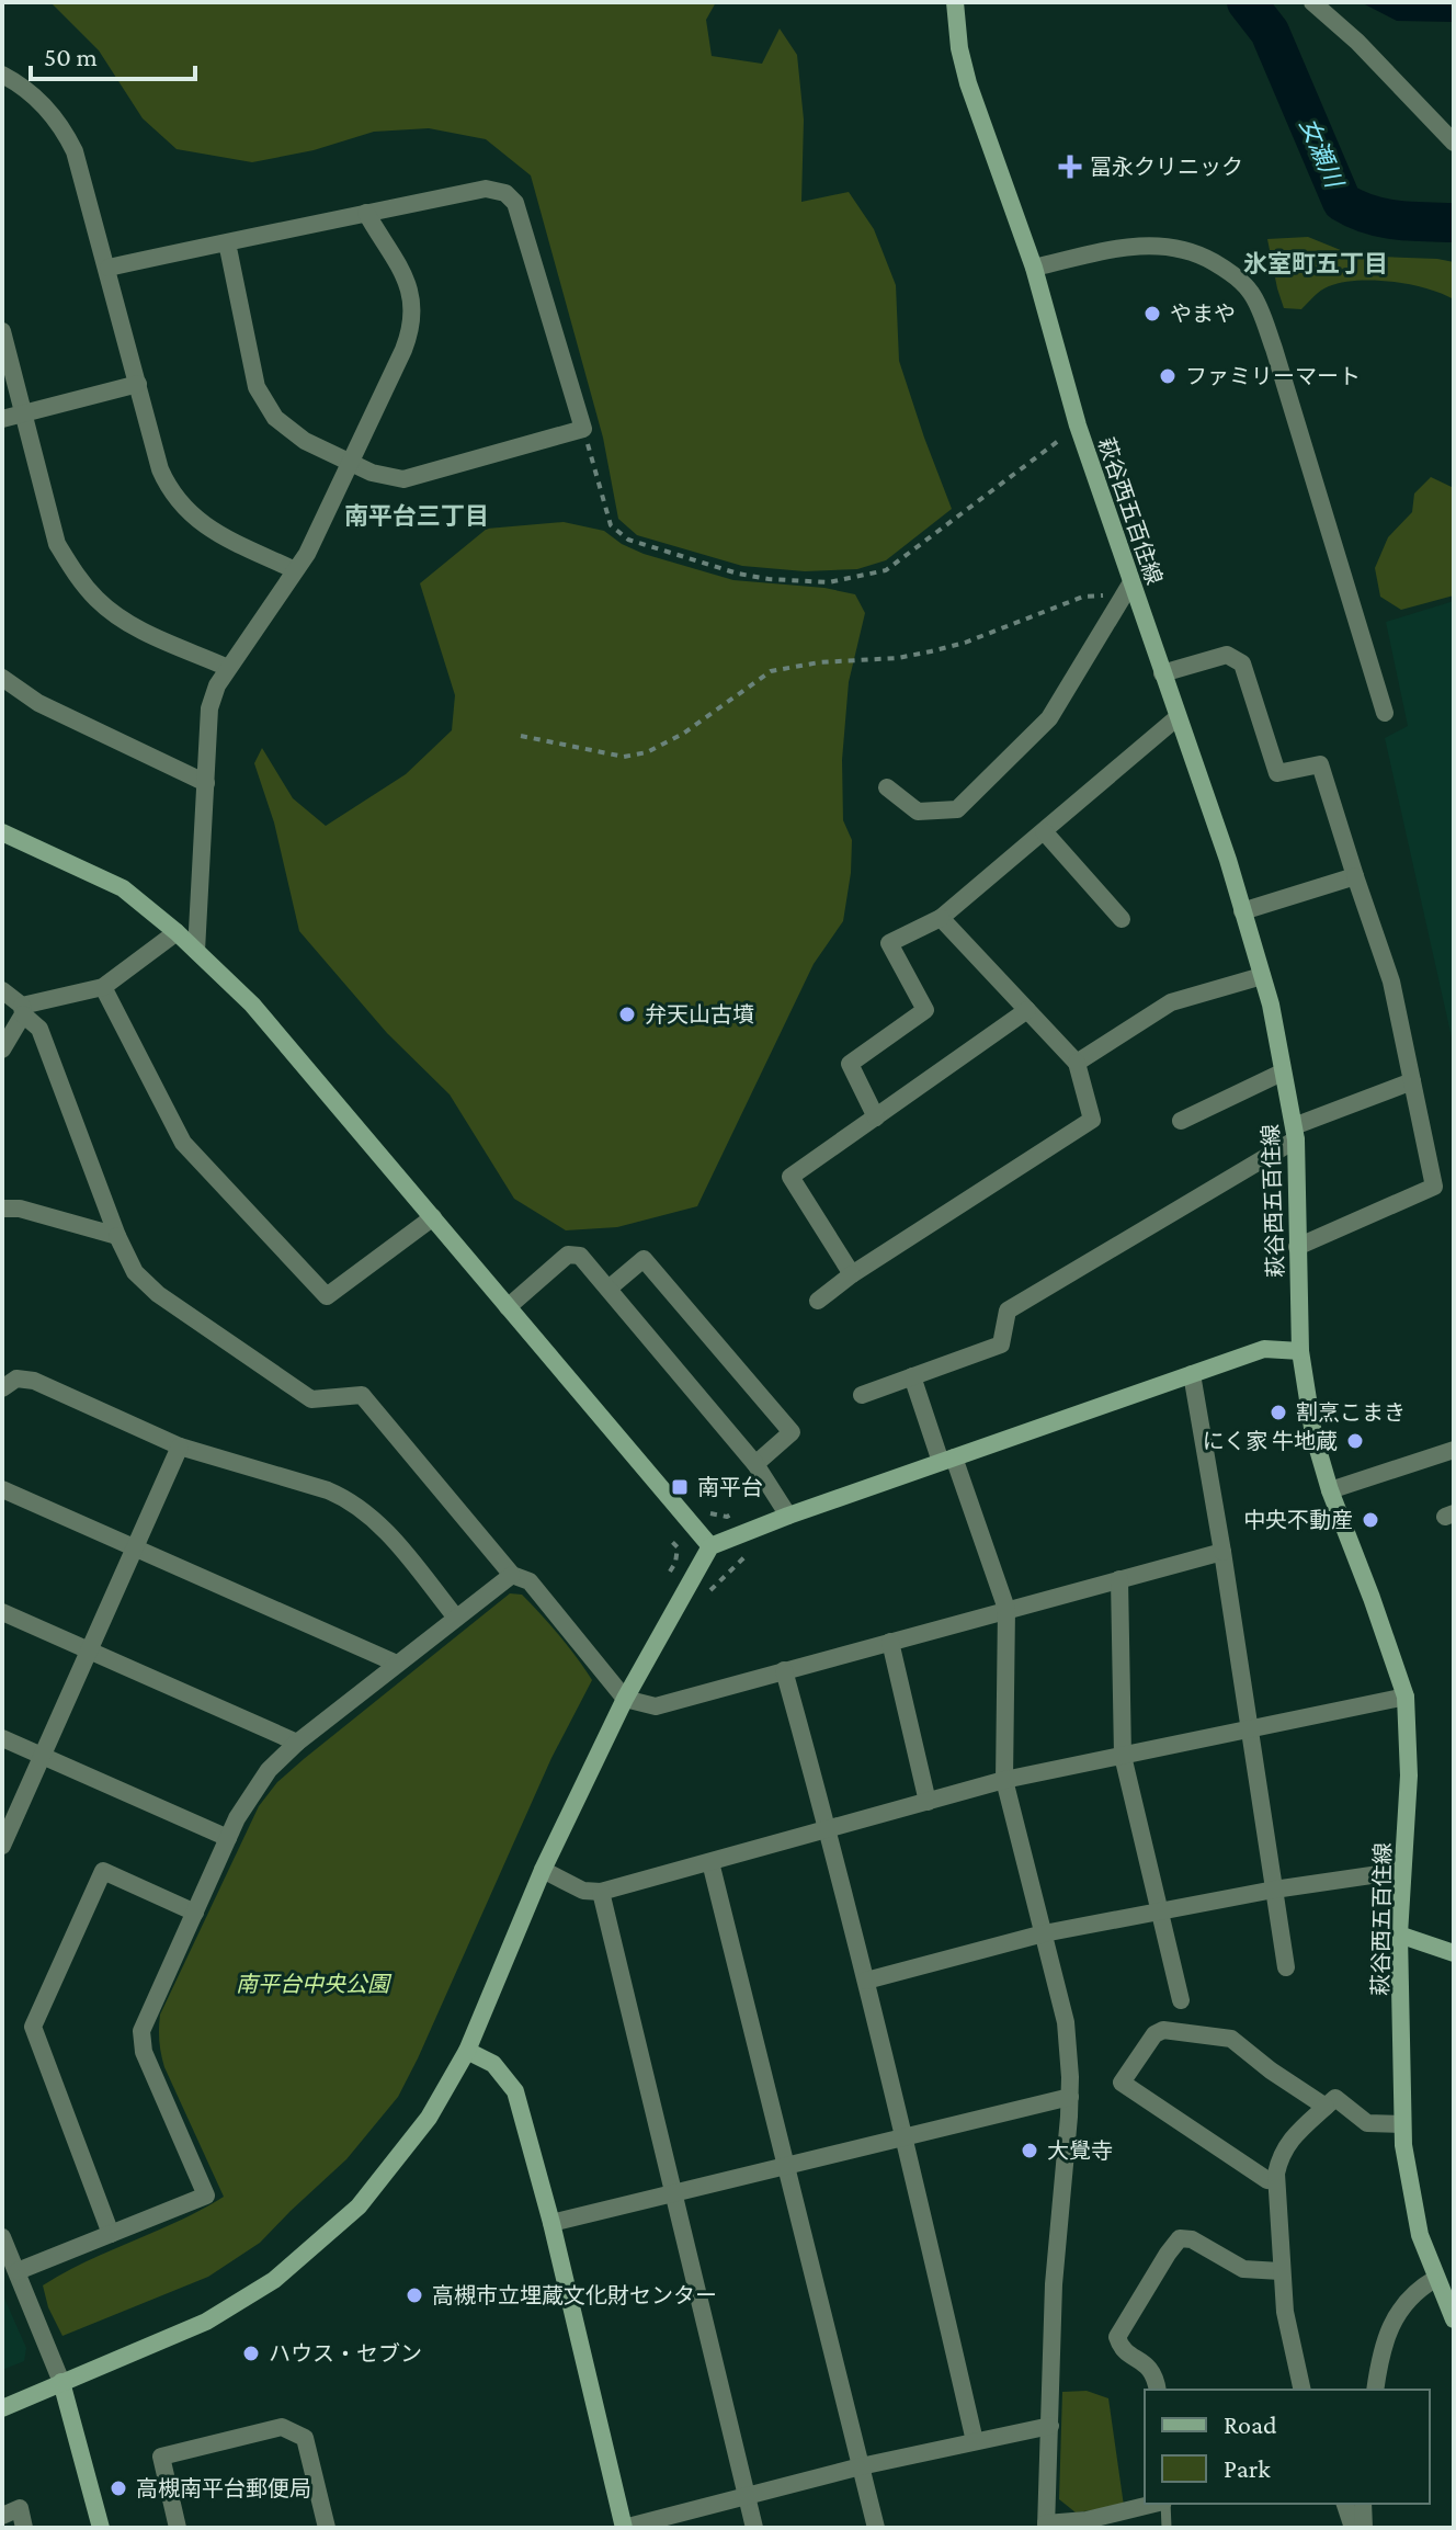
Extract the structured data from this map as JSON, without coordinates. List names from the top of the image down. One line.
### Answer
{"streets":{"street":["萩谷西五百住線"]},"districts":["氷室町五丁目","南平台三丁目"],"water":["女瀬川"],"parks":["南平台中央公園"],"places":{"health":["冨永クリニック"],"other":["やまや","ファミリーマート","弁天山古墳","割烹こまき","にく家 牛地蔵","中央不動産","大覺寺","高槻市立埋蔵文化財センター","ハウス・セブン","高槻南平台郵便局"],"transit":["南平台"]},"legend":["Road","Park"],"scale_bar":"50 m"}
